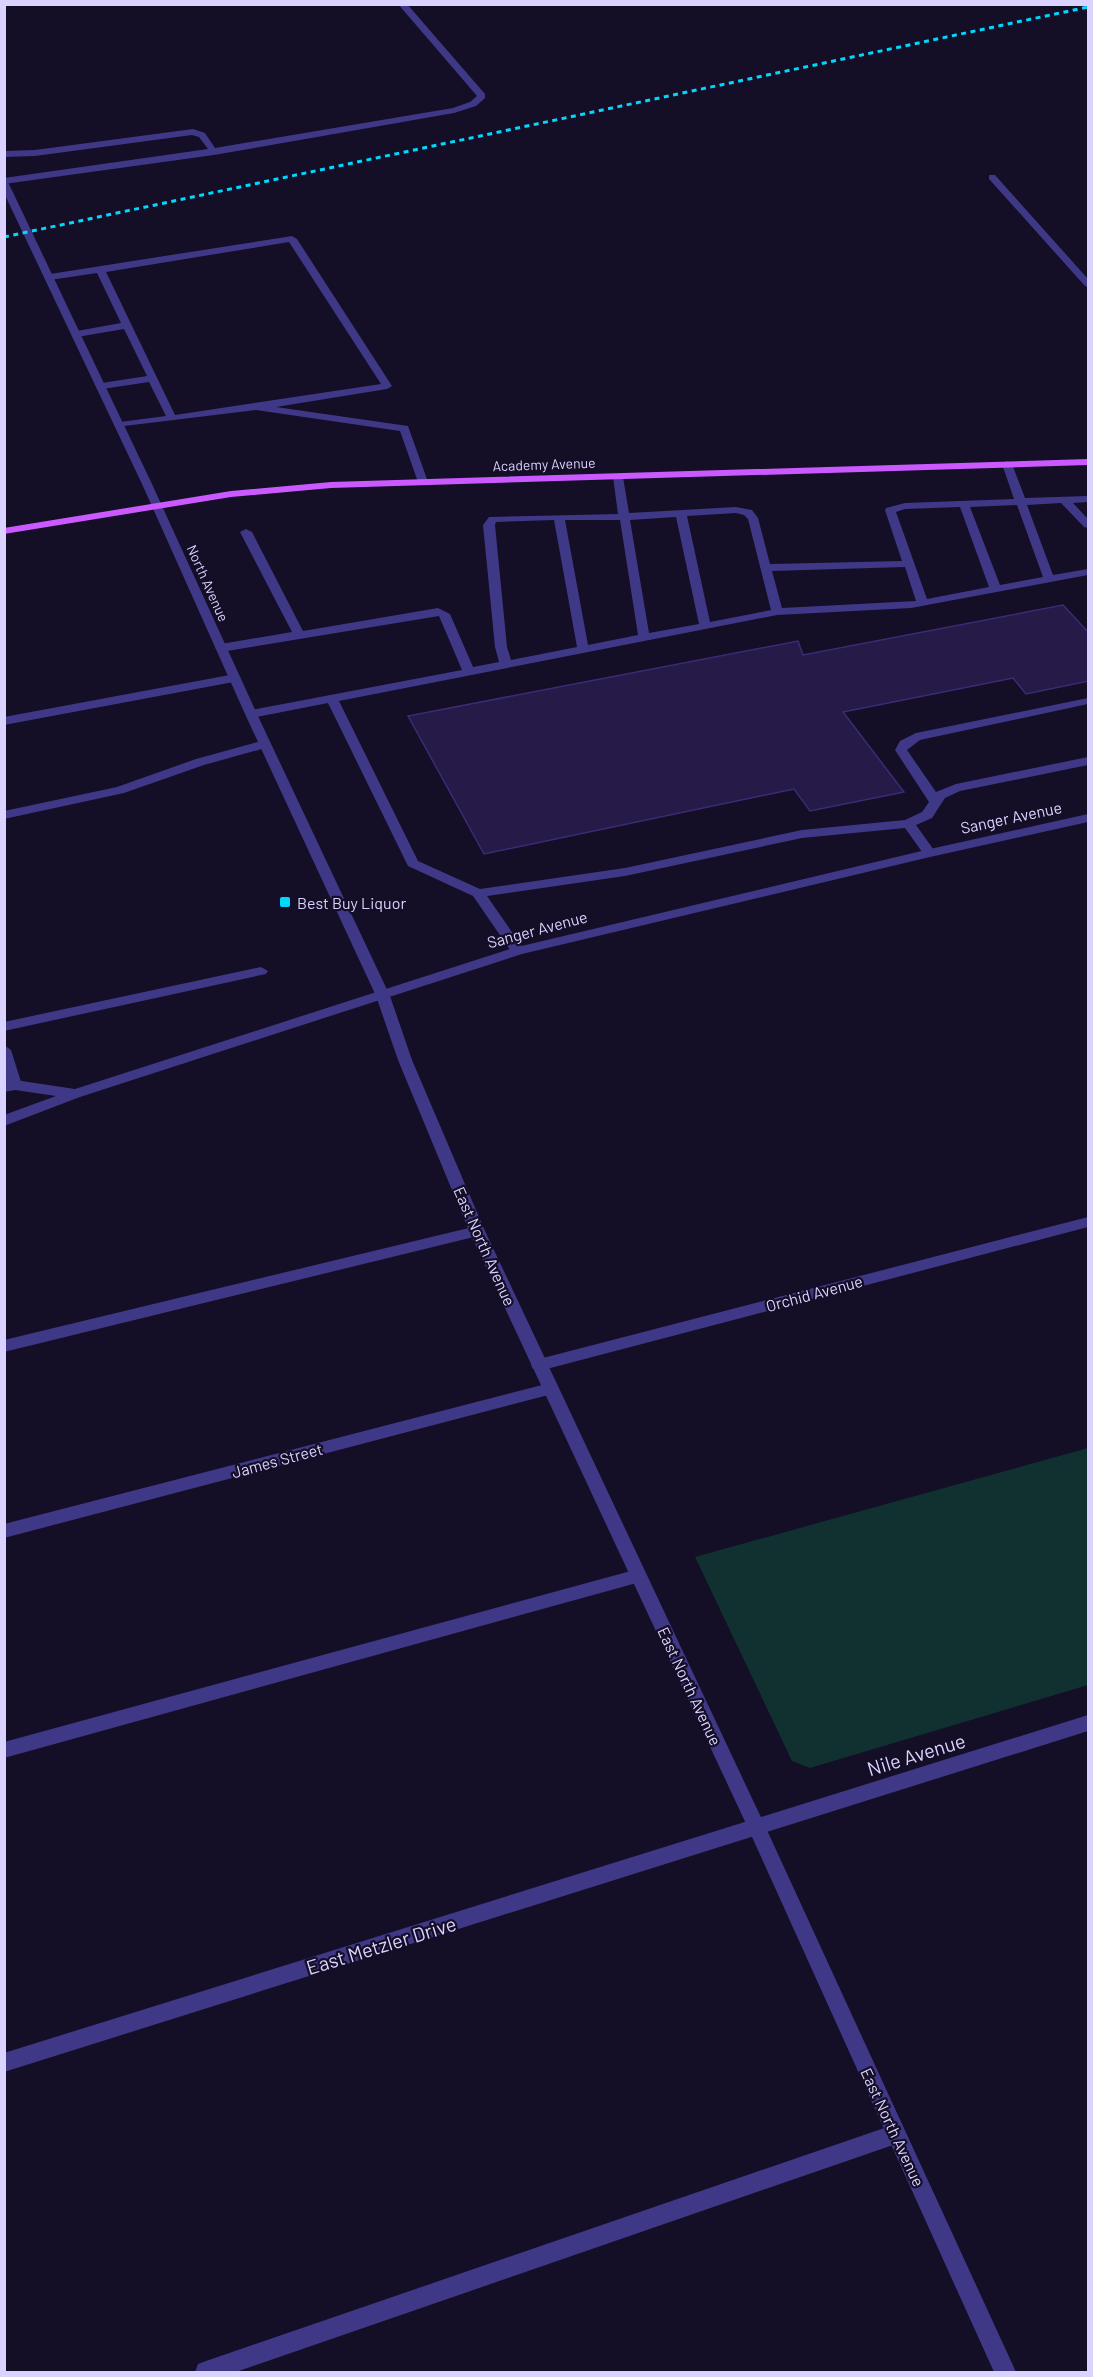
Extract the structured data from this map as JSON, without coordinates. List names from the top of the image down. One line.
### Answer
{"streets":{"main road":["Academy Avenue"],"street":["North Avenue","Sanger Avenue","East North Avenue","Orchid Avenue","James Street","Nile Avenue","East Metzler Drive"]},"crossings":[["Academy Avenue","North Avenue"],["North Avenue","Sanger Avenue"],["North Avenue","East North Avenue"],["Sanger Avenue","East North Avenue"],["East North Avenue","Orchid Avenue"],["East North Avenue","James Street"],["East North Avenue","Nile Avenue"],["East North Avenue","East Metzler Drive"],["Nile Avenue","East Metzler Drive"]],"places":{"transit":["Best Buy Liquor"]}}
